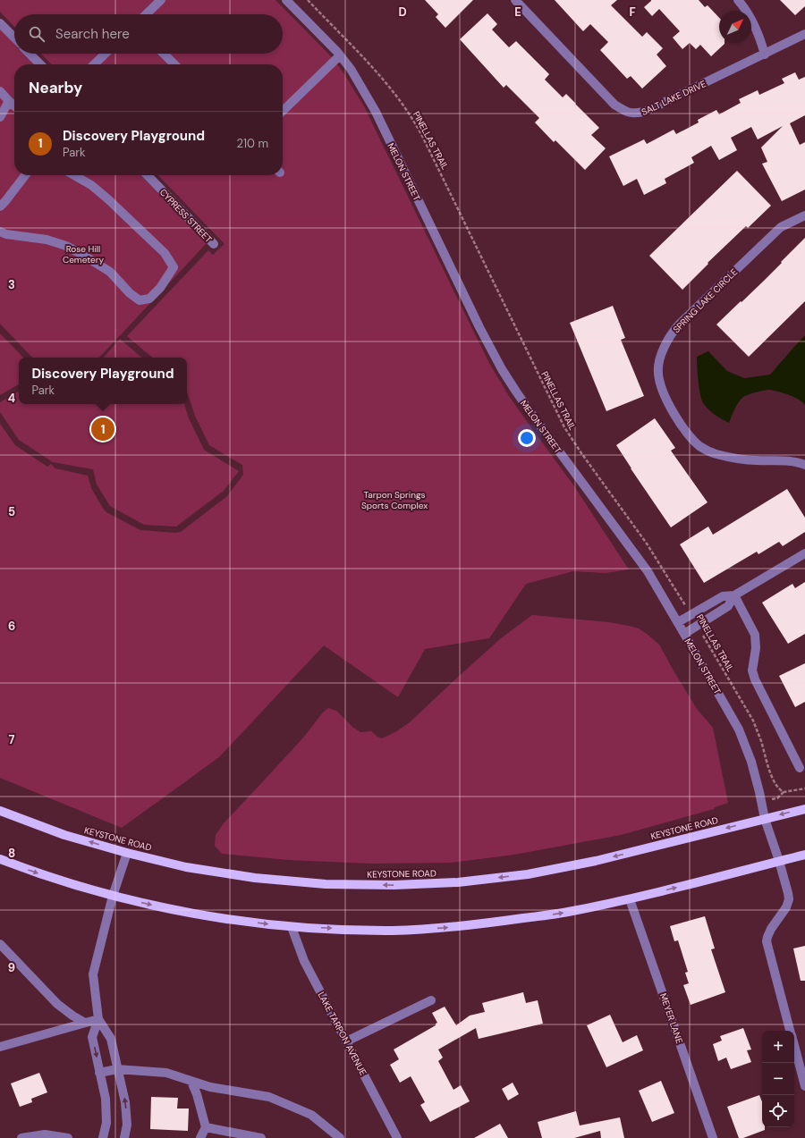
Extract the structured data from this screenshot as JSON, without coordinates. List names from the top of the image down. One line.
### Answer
{"streets":{"main road":["KEYSTONE ROAD"],"street":["SALT LAKE DRIVE","MELON STREET","CYPRESS STREET","SPRING LAKE CIRCLE","MEYER LANE","LAKE TARPON AVENUE"],"path":["PINELLAS TRAIL"]},"crossings":[["MELON STREET","KEYSTONE ROAD"]],"parks":["Rose Hill Cemetery","Tarpon Springs Sports Complex"],"north":"top right","page":{"search":"Search here","heading":"Nearby","list":[{"mark":"1","name":"Discovery Playground","note":"Park","value":"210 m"}],"popup":["Discovery Playground","Park"],"pins":"1","map_buttons":["+","−"]},"grid":{"columns":["D","E","F"],"rows":["3","4","5","6","7","8","9"]}}
